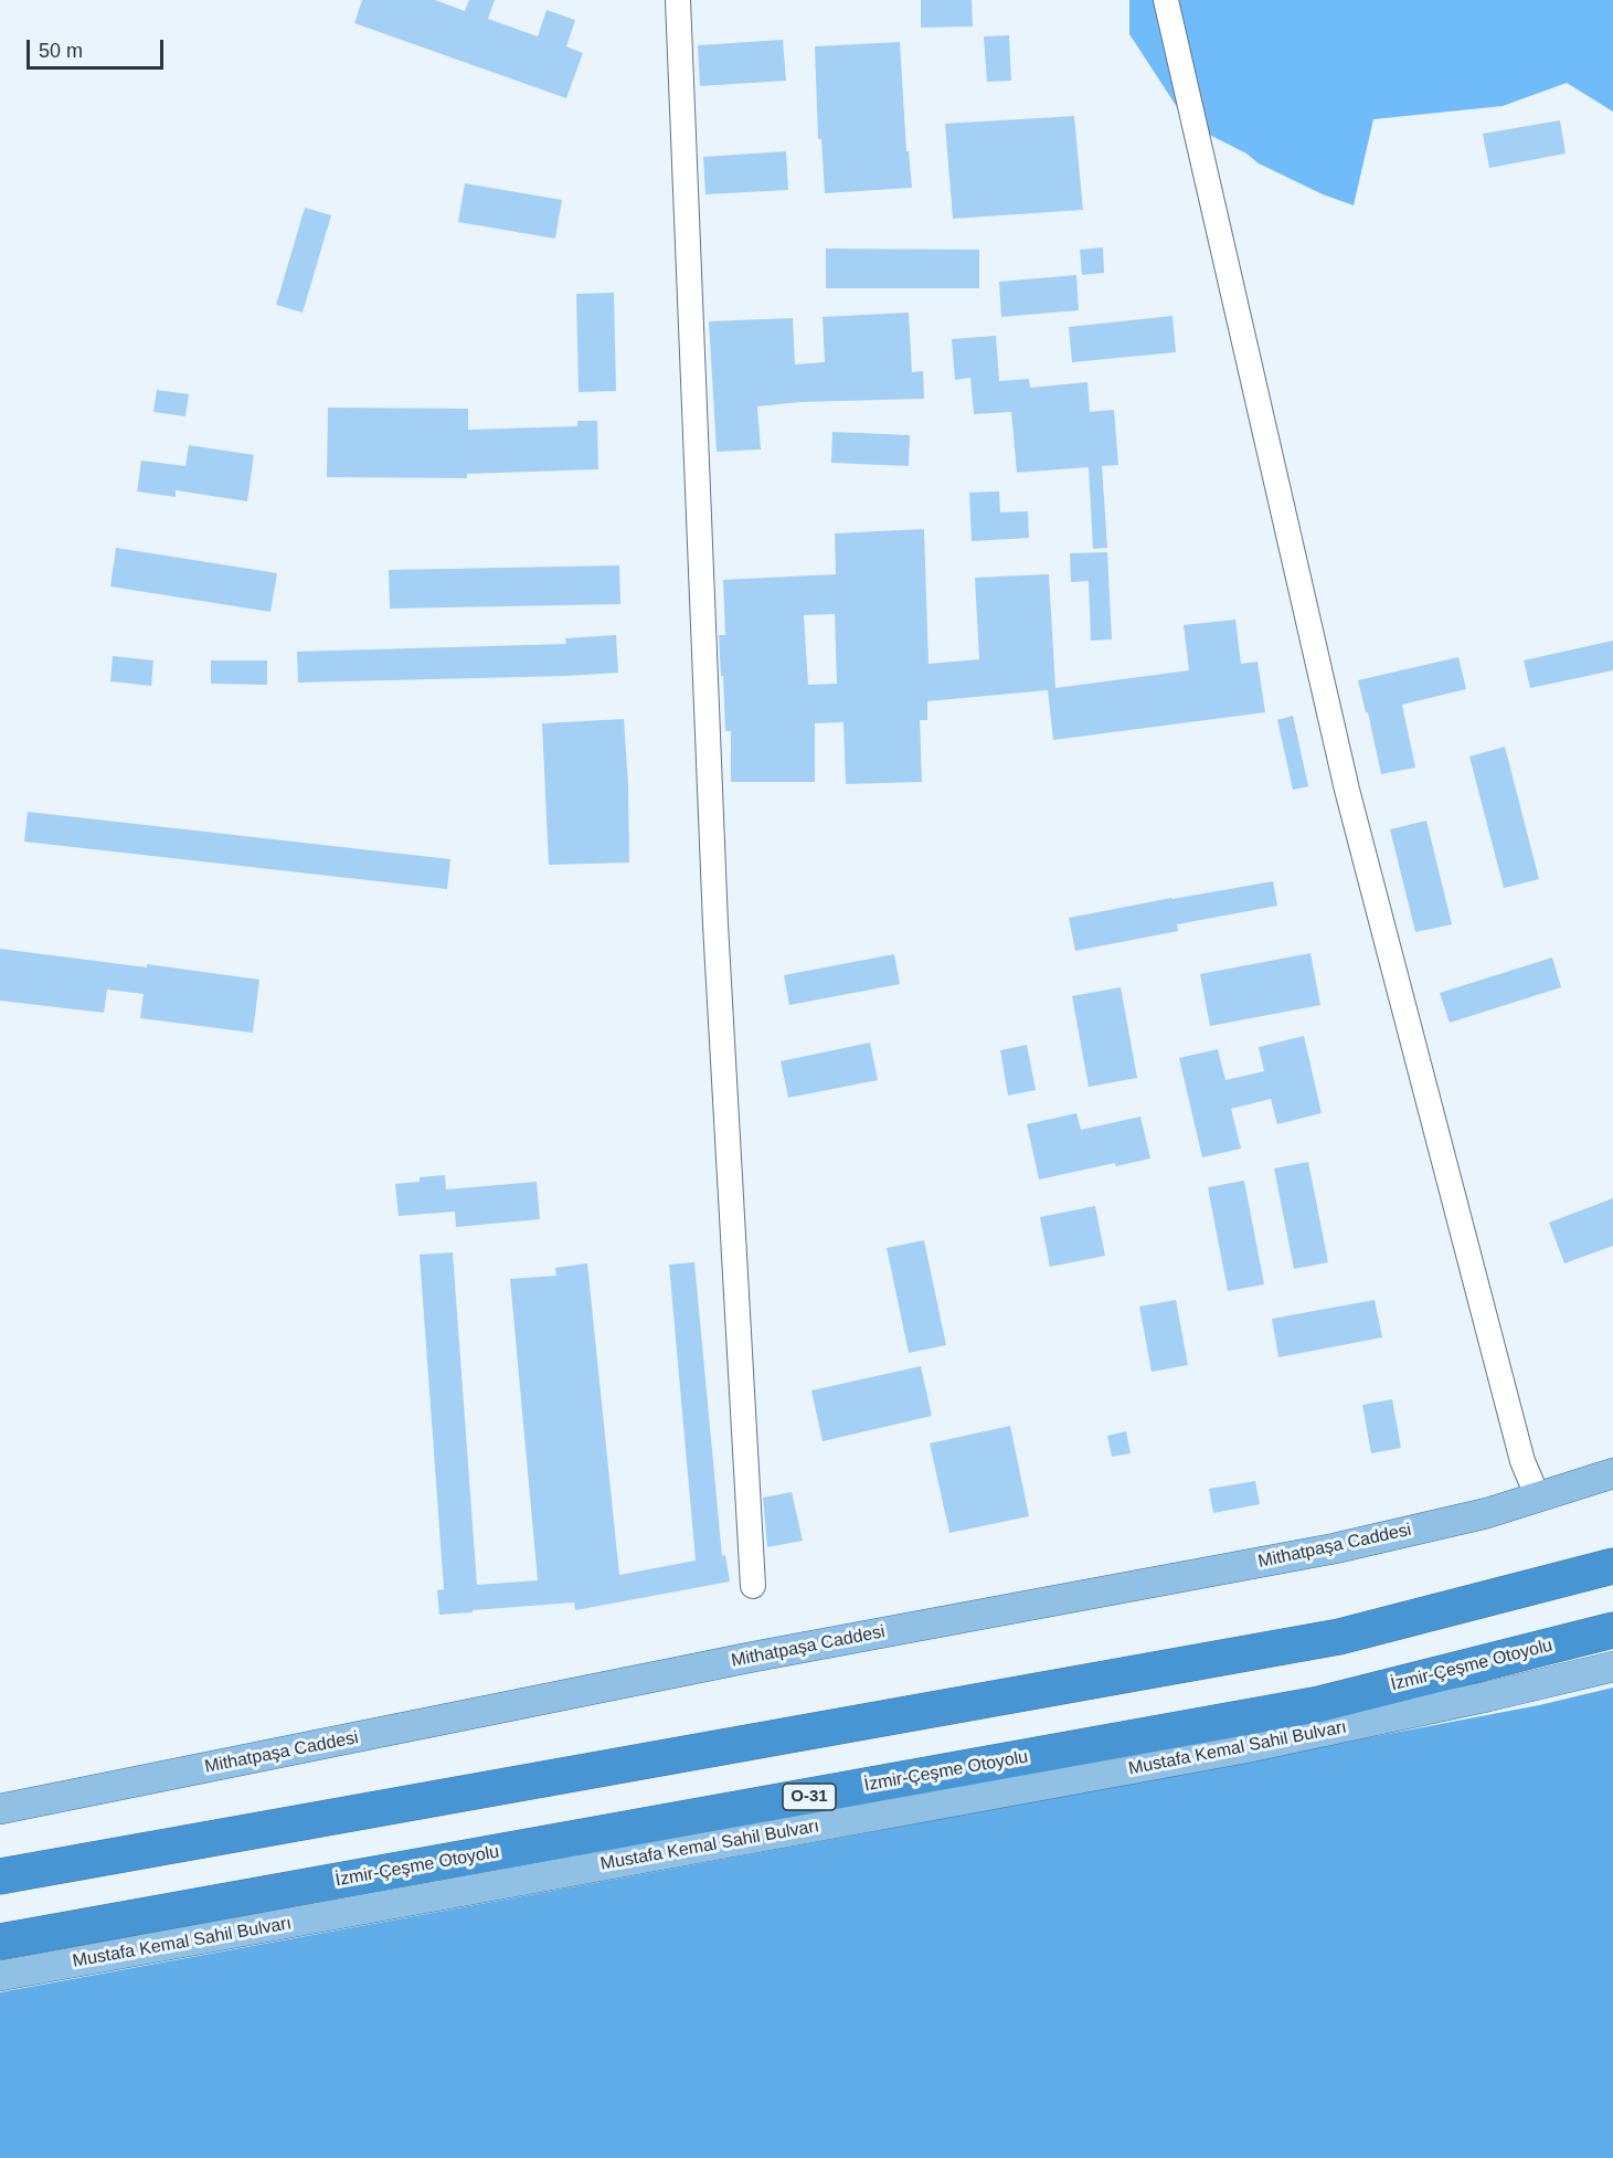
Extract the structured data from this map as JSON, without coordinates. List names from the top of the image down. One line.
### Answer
{"streets":{"highway":["İzmir-Çeşme Otoyolu","O-31"],"main road":["Mithatpaşa Caddesi","Mustafa Kemal Sahil Bulvarı"]},"scale_bar":"50 m"}
